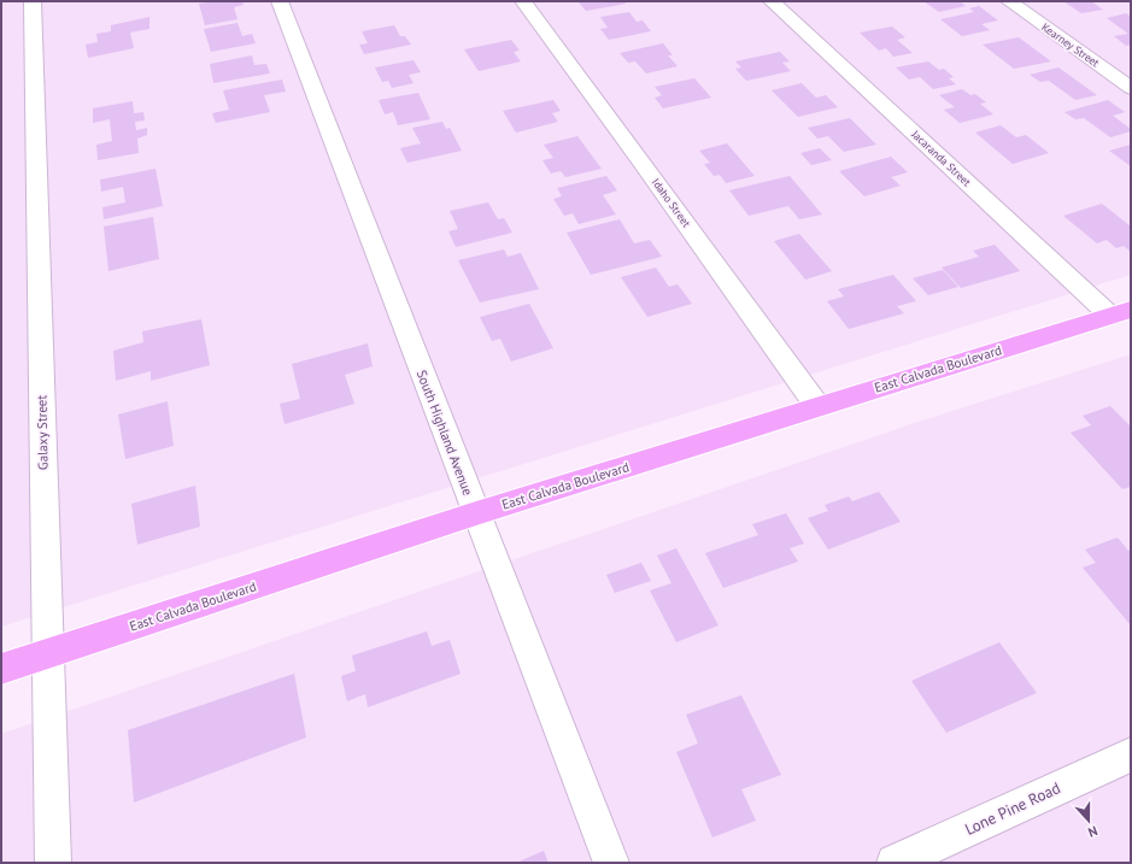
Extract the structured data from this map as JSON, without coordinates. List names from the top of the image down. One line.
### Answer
{"streets":{"main road":["East Calvada Boulevard"],"street":["Kearney Street","Jacaranda Street","Idaho Street","Galaxy Street","South Highland Avenue","Lone Pine Road"]},"crossings":[["Jacaranda Street","East Calvada Boulevard"],["Idaho Street","East Calvada Boulevard"],["East Calvada Boulevard","Galaxy Street"],["East Calvada Boulevard","South Highland Avenue"]],"north":"bottom"}
